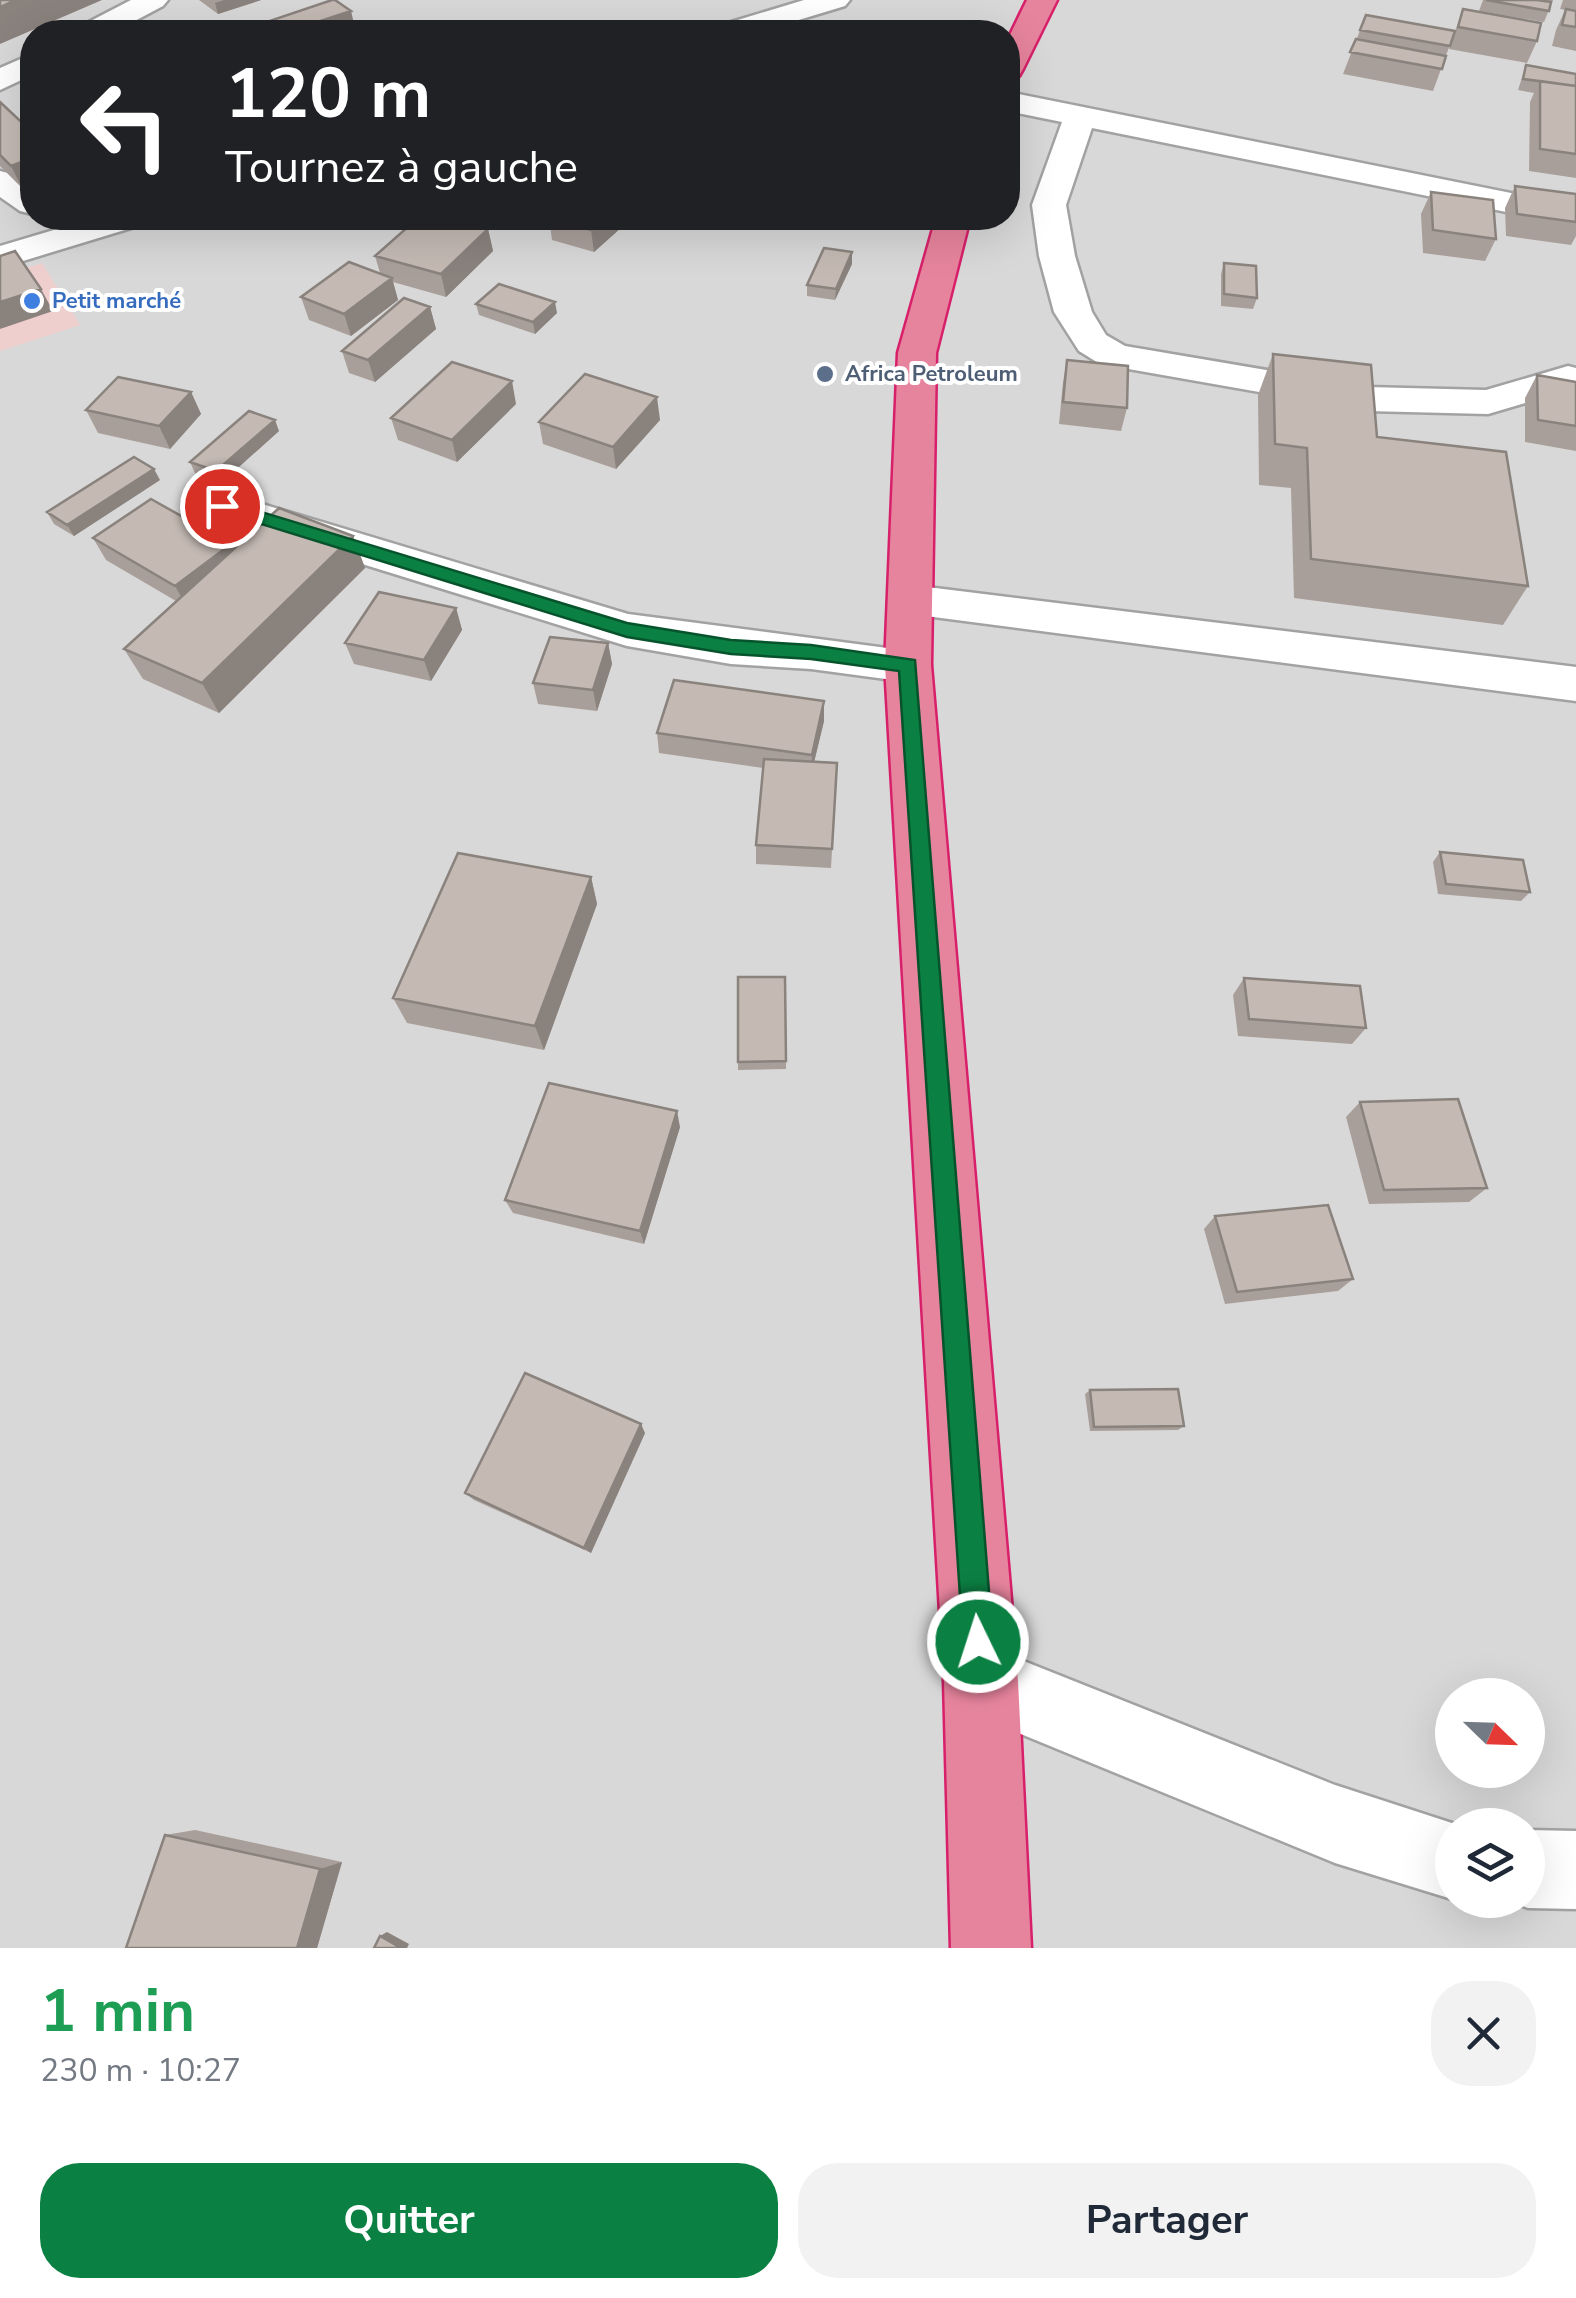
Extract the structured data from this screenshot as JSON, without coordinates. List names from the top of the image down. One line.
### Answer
{"places":["Petit marché","Africa Petroleum"],"north":"bottom right","page":{"turn":["120 m","Tournez à gauche"],"heading":["1 min","230 m · 10:27"],"buttons":["Quitter","Partager"]}}
